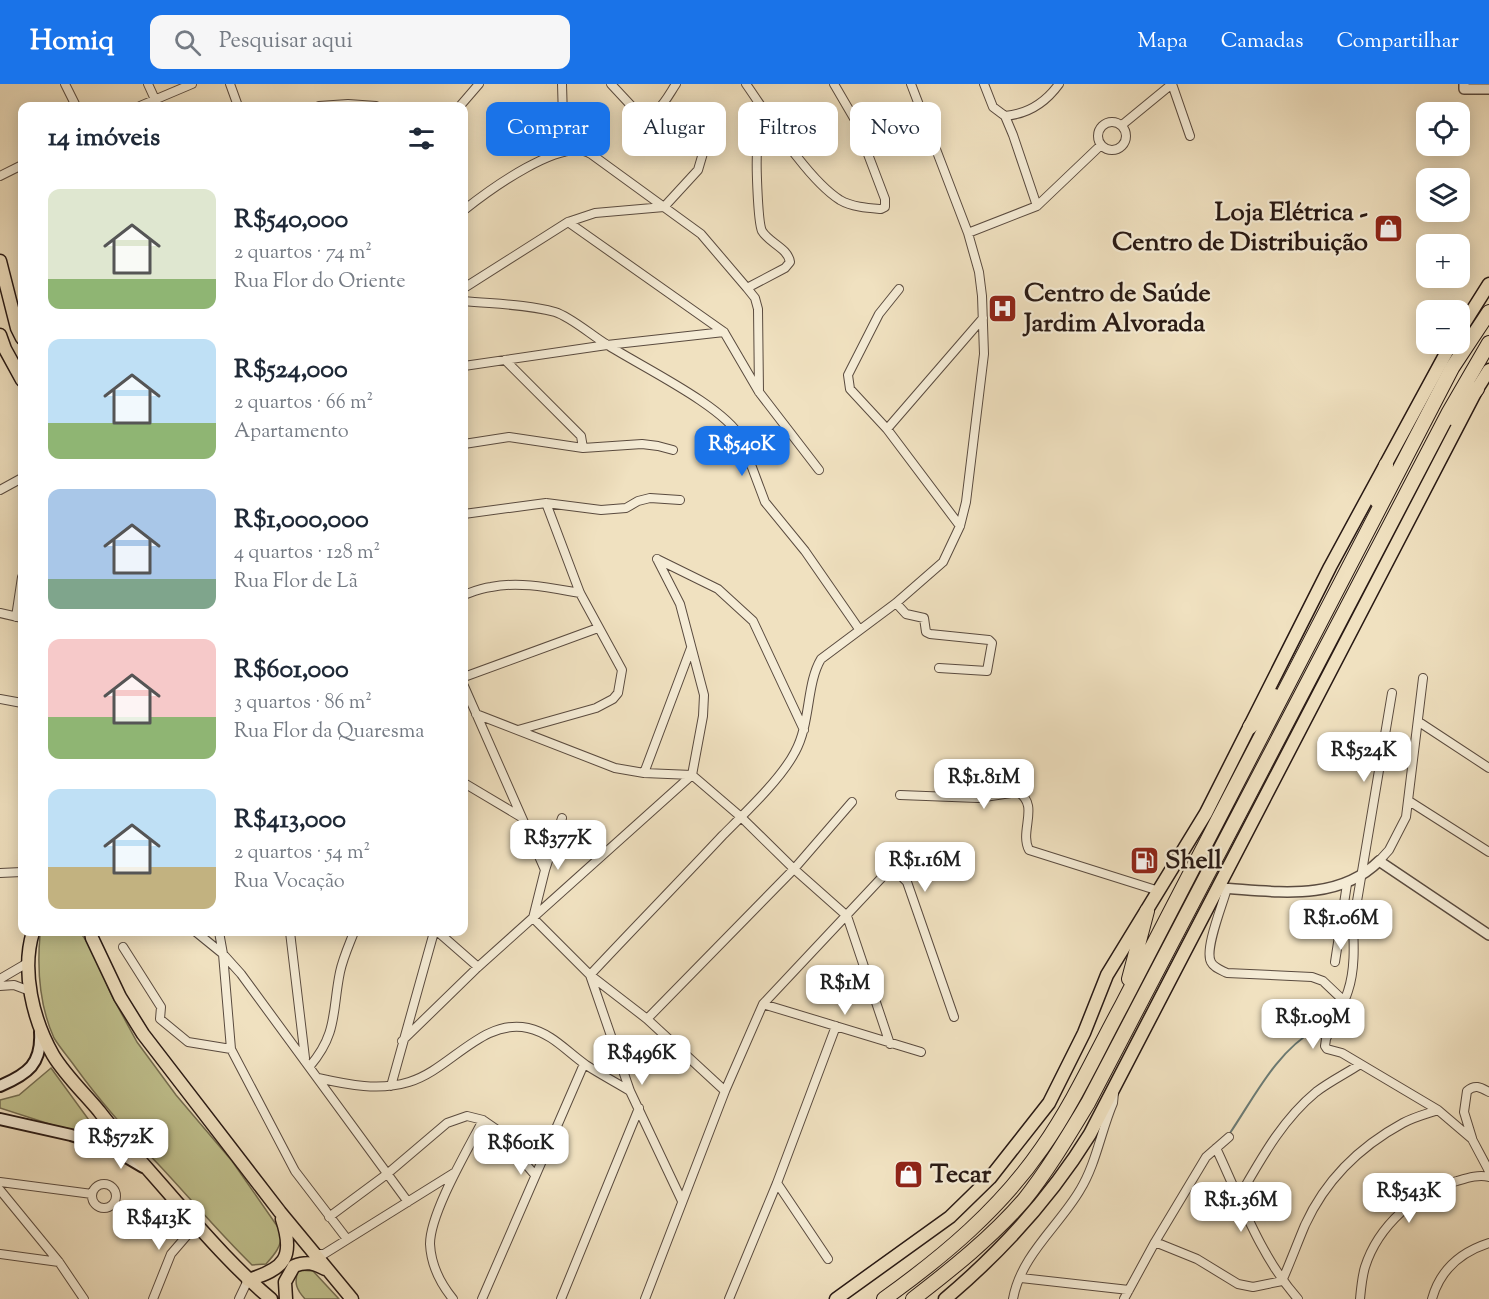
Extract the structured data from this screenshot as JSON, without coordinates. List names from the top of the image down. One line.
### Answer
{"places":{"shop":["Loja Elétrica - Centro de Distribuição","Tecar"],"hospital":["Centro de Saúde Jardim Alvorada"],"fuel station":["Shell"]},"page":{"header":"Homiq","search":"Pesquisar aqui","nav":["Mapa","Camadas","Compartilhar"],"map_buttons":["+","−"],"chip":["Comprar","Alugar","Filtros","Novo"],"heading":"14 imóveis","list":[{"name":"R$540,000","note":"2 quartos · 74 m² · Rua Flor do Oriente"},{"name":"R$524,000","note":"2 quartos · 66 m² · Apartamento"},{"name":"R$1,000,000","note":"4 quartos · 128 m² · Rua Flor de Lã"},{"name":"R$601,000","note":"3 quartos · 86 m² · Rua Flor da Quaresma"},{"name":"R$413,000","note":"2 quartos · 54 m² · Rua Vocação"}],"price":["R$540K","R$524K","R$1.81M","R$377K","R$1.16M","R$1.06M","R$1M","R$1.09M","R$496K","R$572K","R$601K","R$543K","R$1.36M","R$413K"]}}
